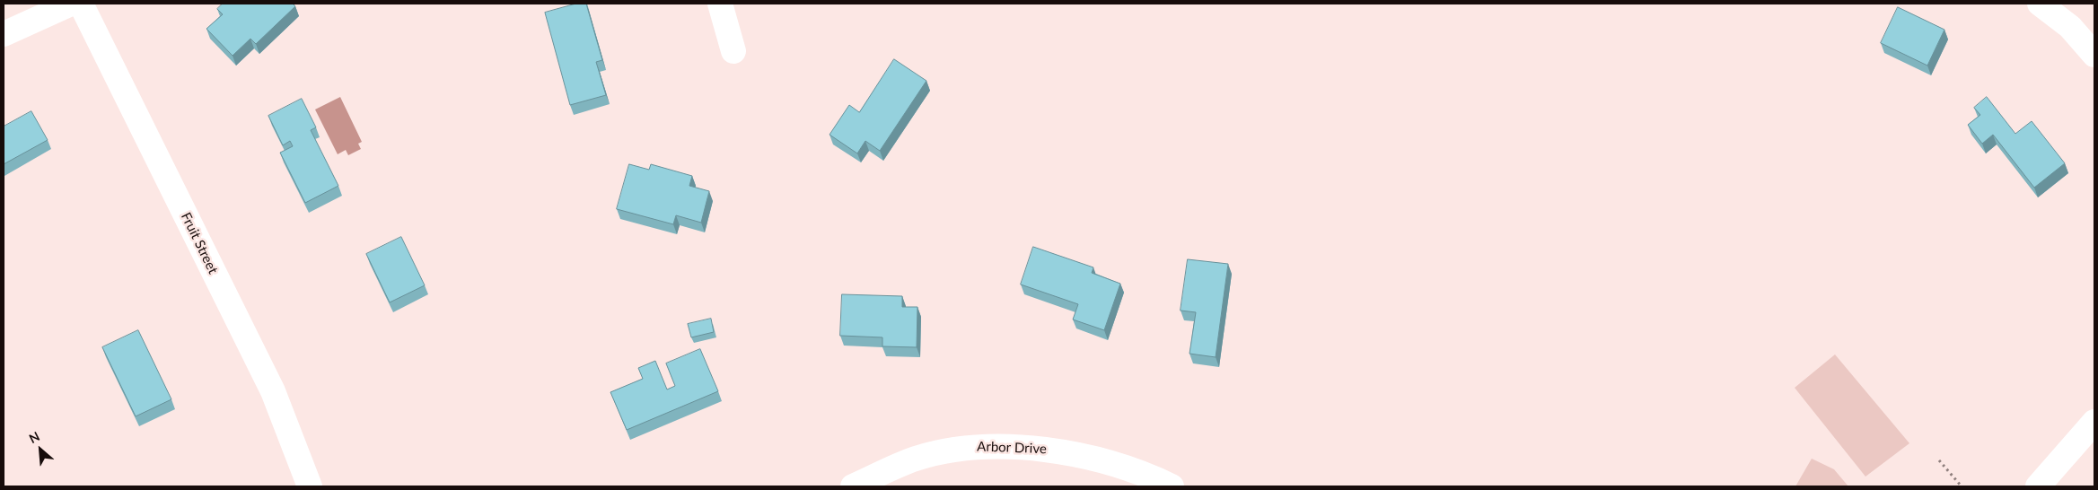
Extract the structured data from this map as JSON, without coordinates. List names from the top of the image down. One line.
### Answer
{"streets":{"street":["Fruit Street","Arbor Drive"]},"north":"top left"}
